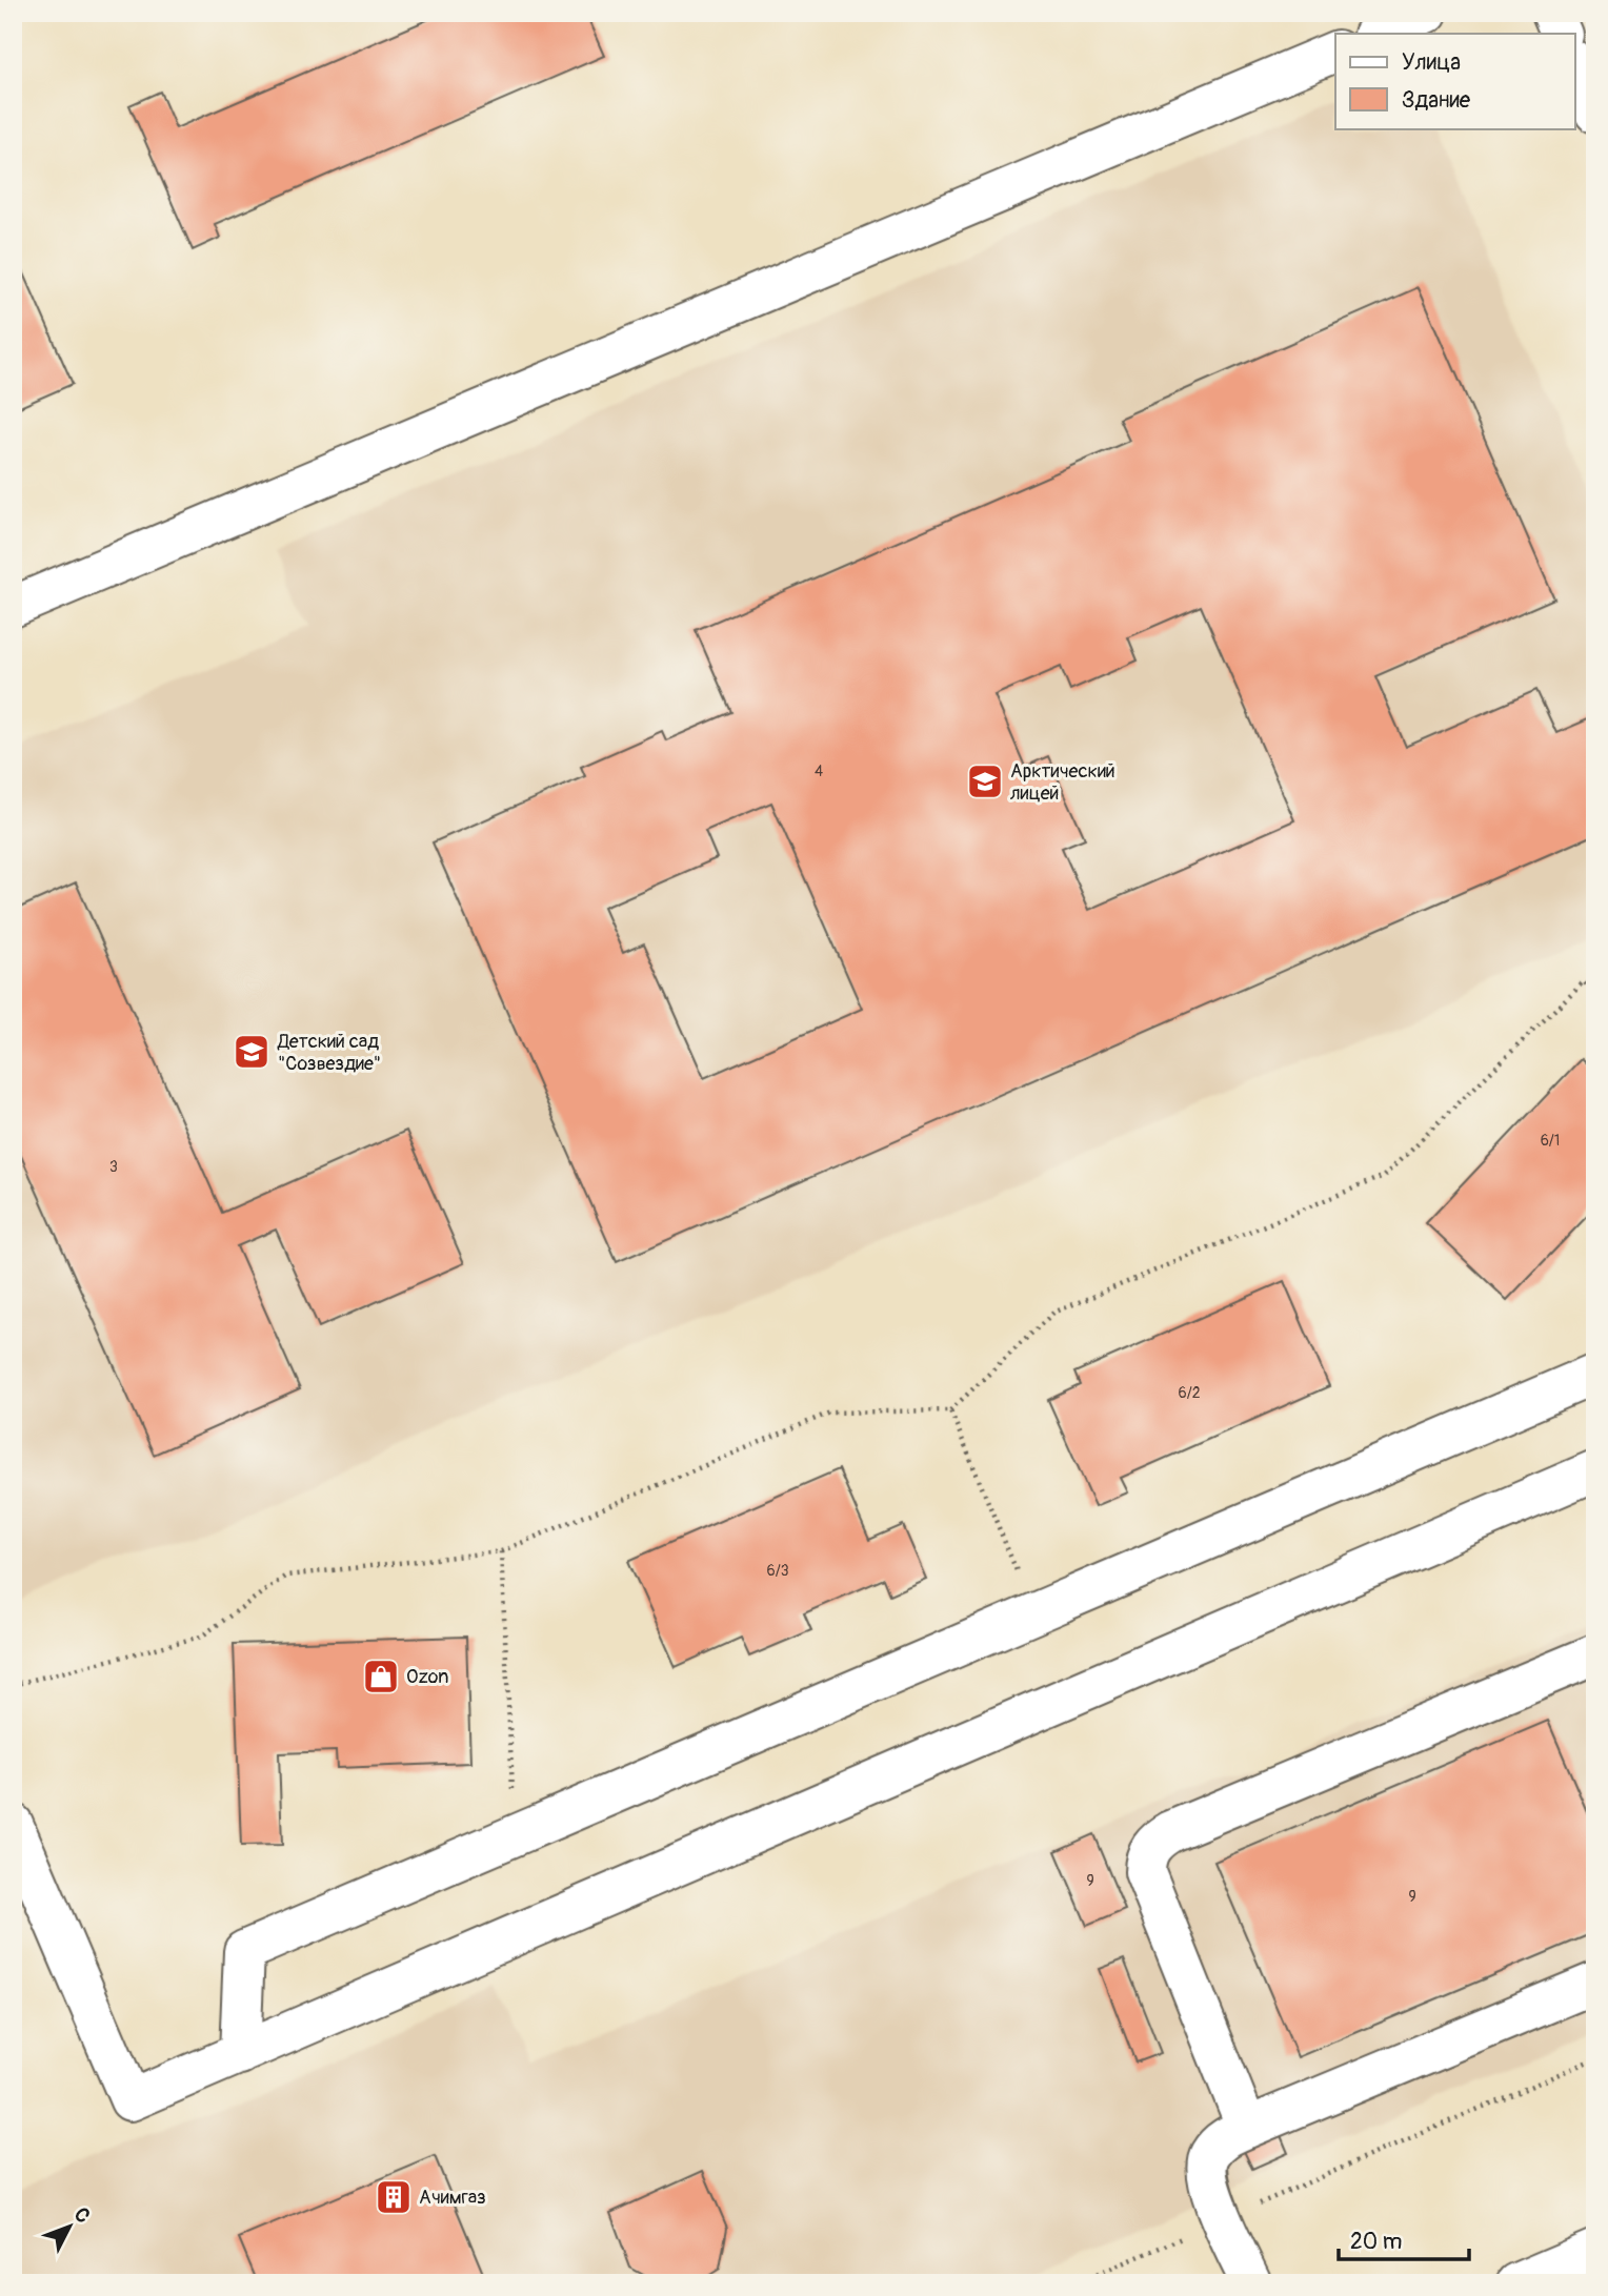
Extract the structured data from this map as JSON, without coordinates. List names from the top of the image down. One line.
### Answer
{"places":{"school or university":["Арктический лицей","Детский сад \"Созвездие\""],"shop":["Ozon"],"building":["Ачимгаз"]},"house_numbers":["4","6/1","3","6/2","6/3","9","9"],"legend":["Улица","Здание"],"scale_bar":"20 m","north":"top right"}
